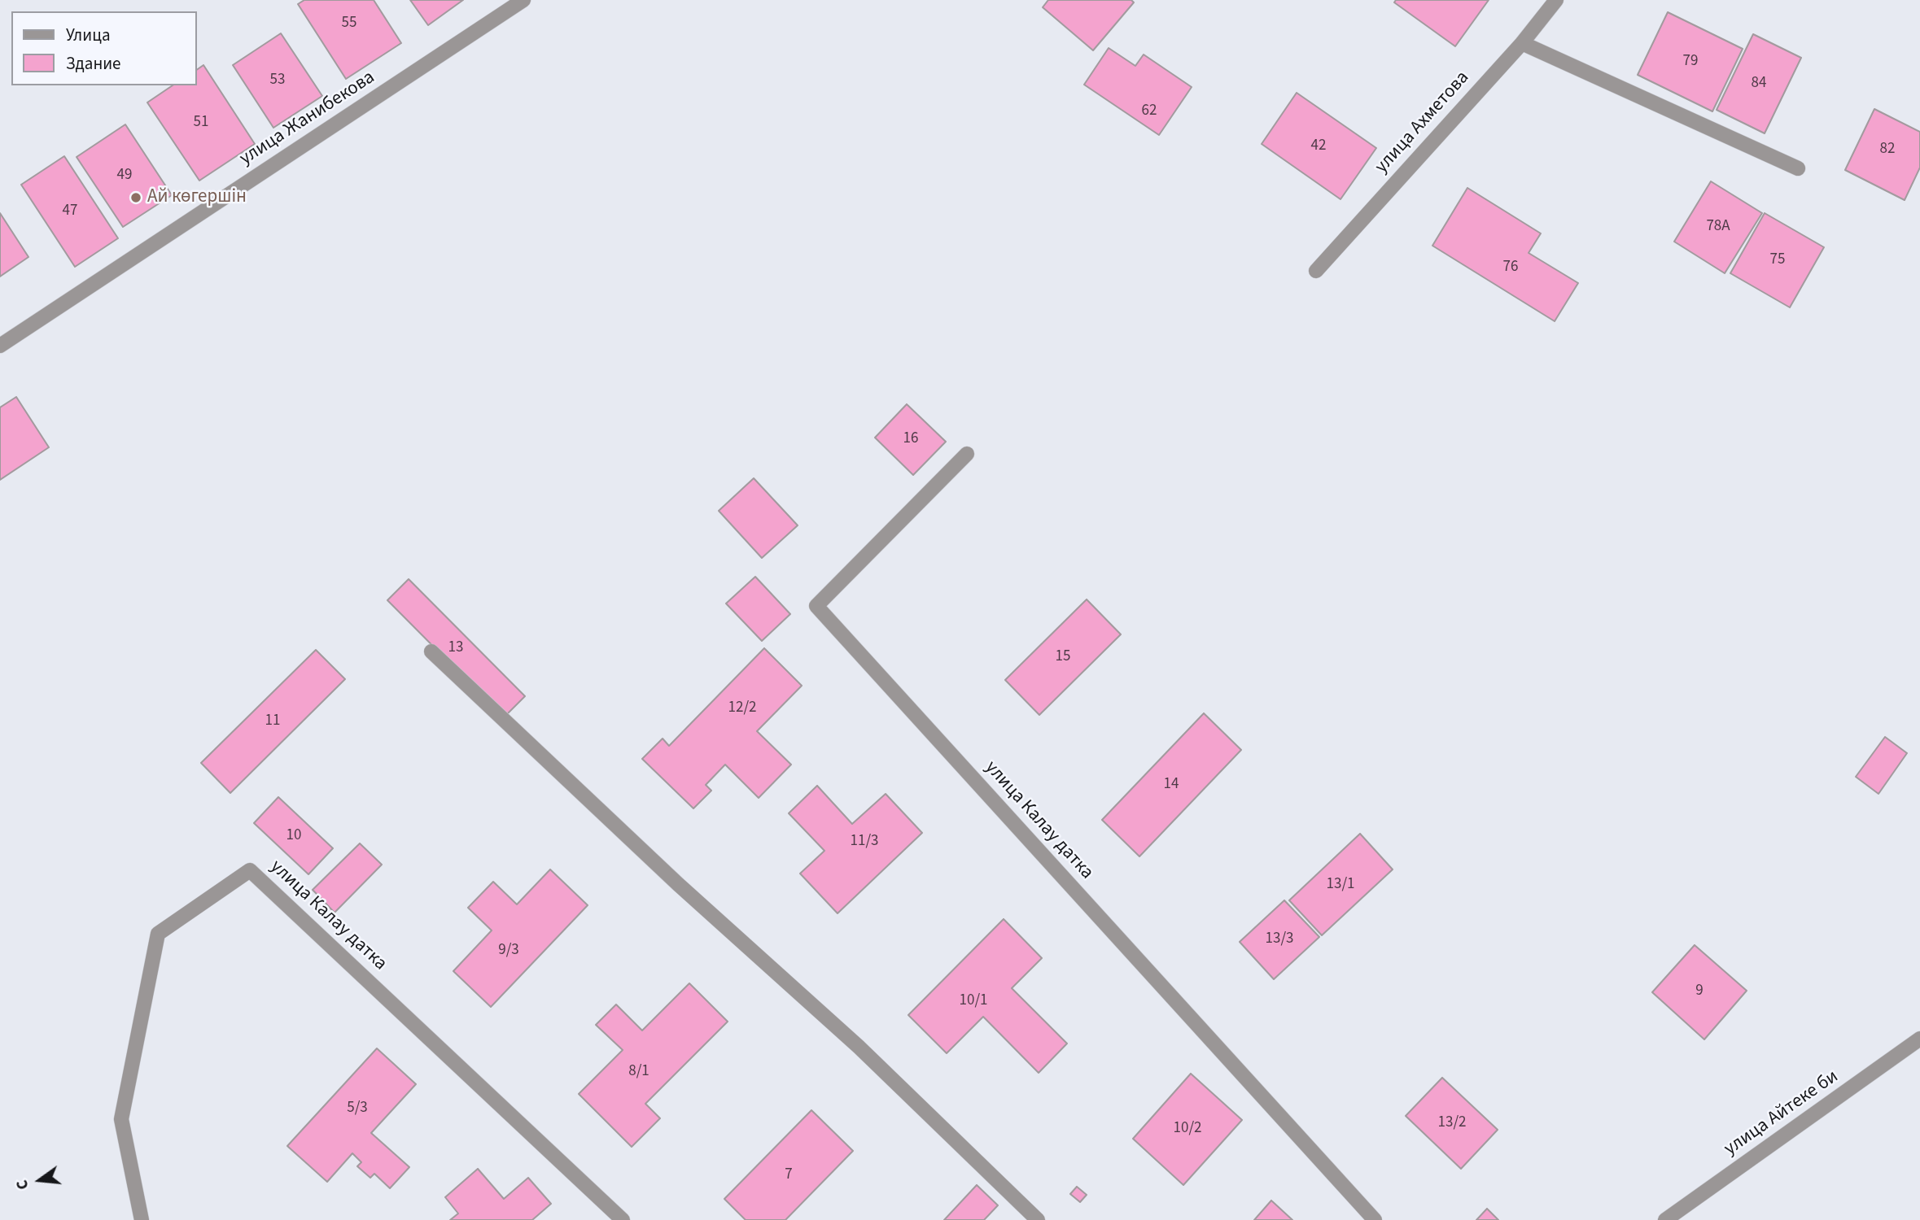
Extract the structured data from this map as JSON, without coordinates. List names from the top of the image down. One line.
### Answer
{"streets":{"street":["улица Жанибекова","улица Ахметова","улица Калау датка","улица Айтеке би"]},"places":["Ай көгершін"],"house_numbers":["55","79","53","84","62","51","42","82","49","47","78А","75","76","16","13","15","12/2","11","14","10","11/3","13/1","13/3","9/3","9","10/1","8/1","5/3","13/2","10/2","7"],"legend":["Улица","Здание"],"north":"left"}
